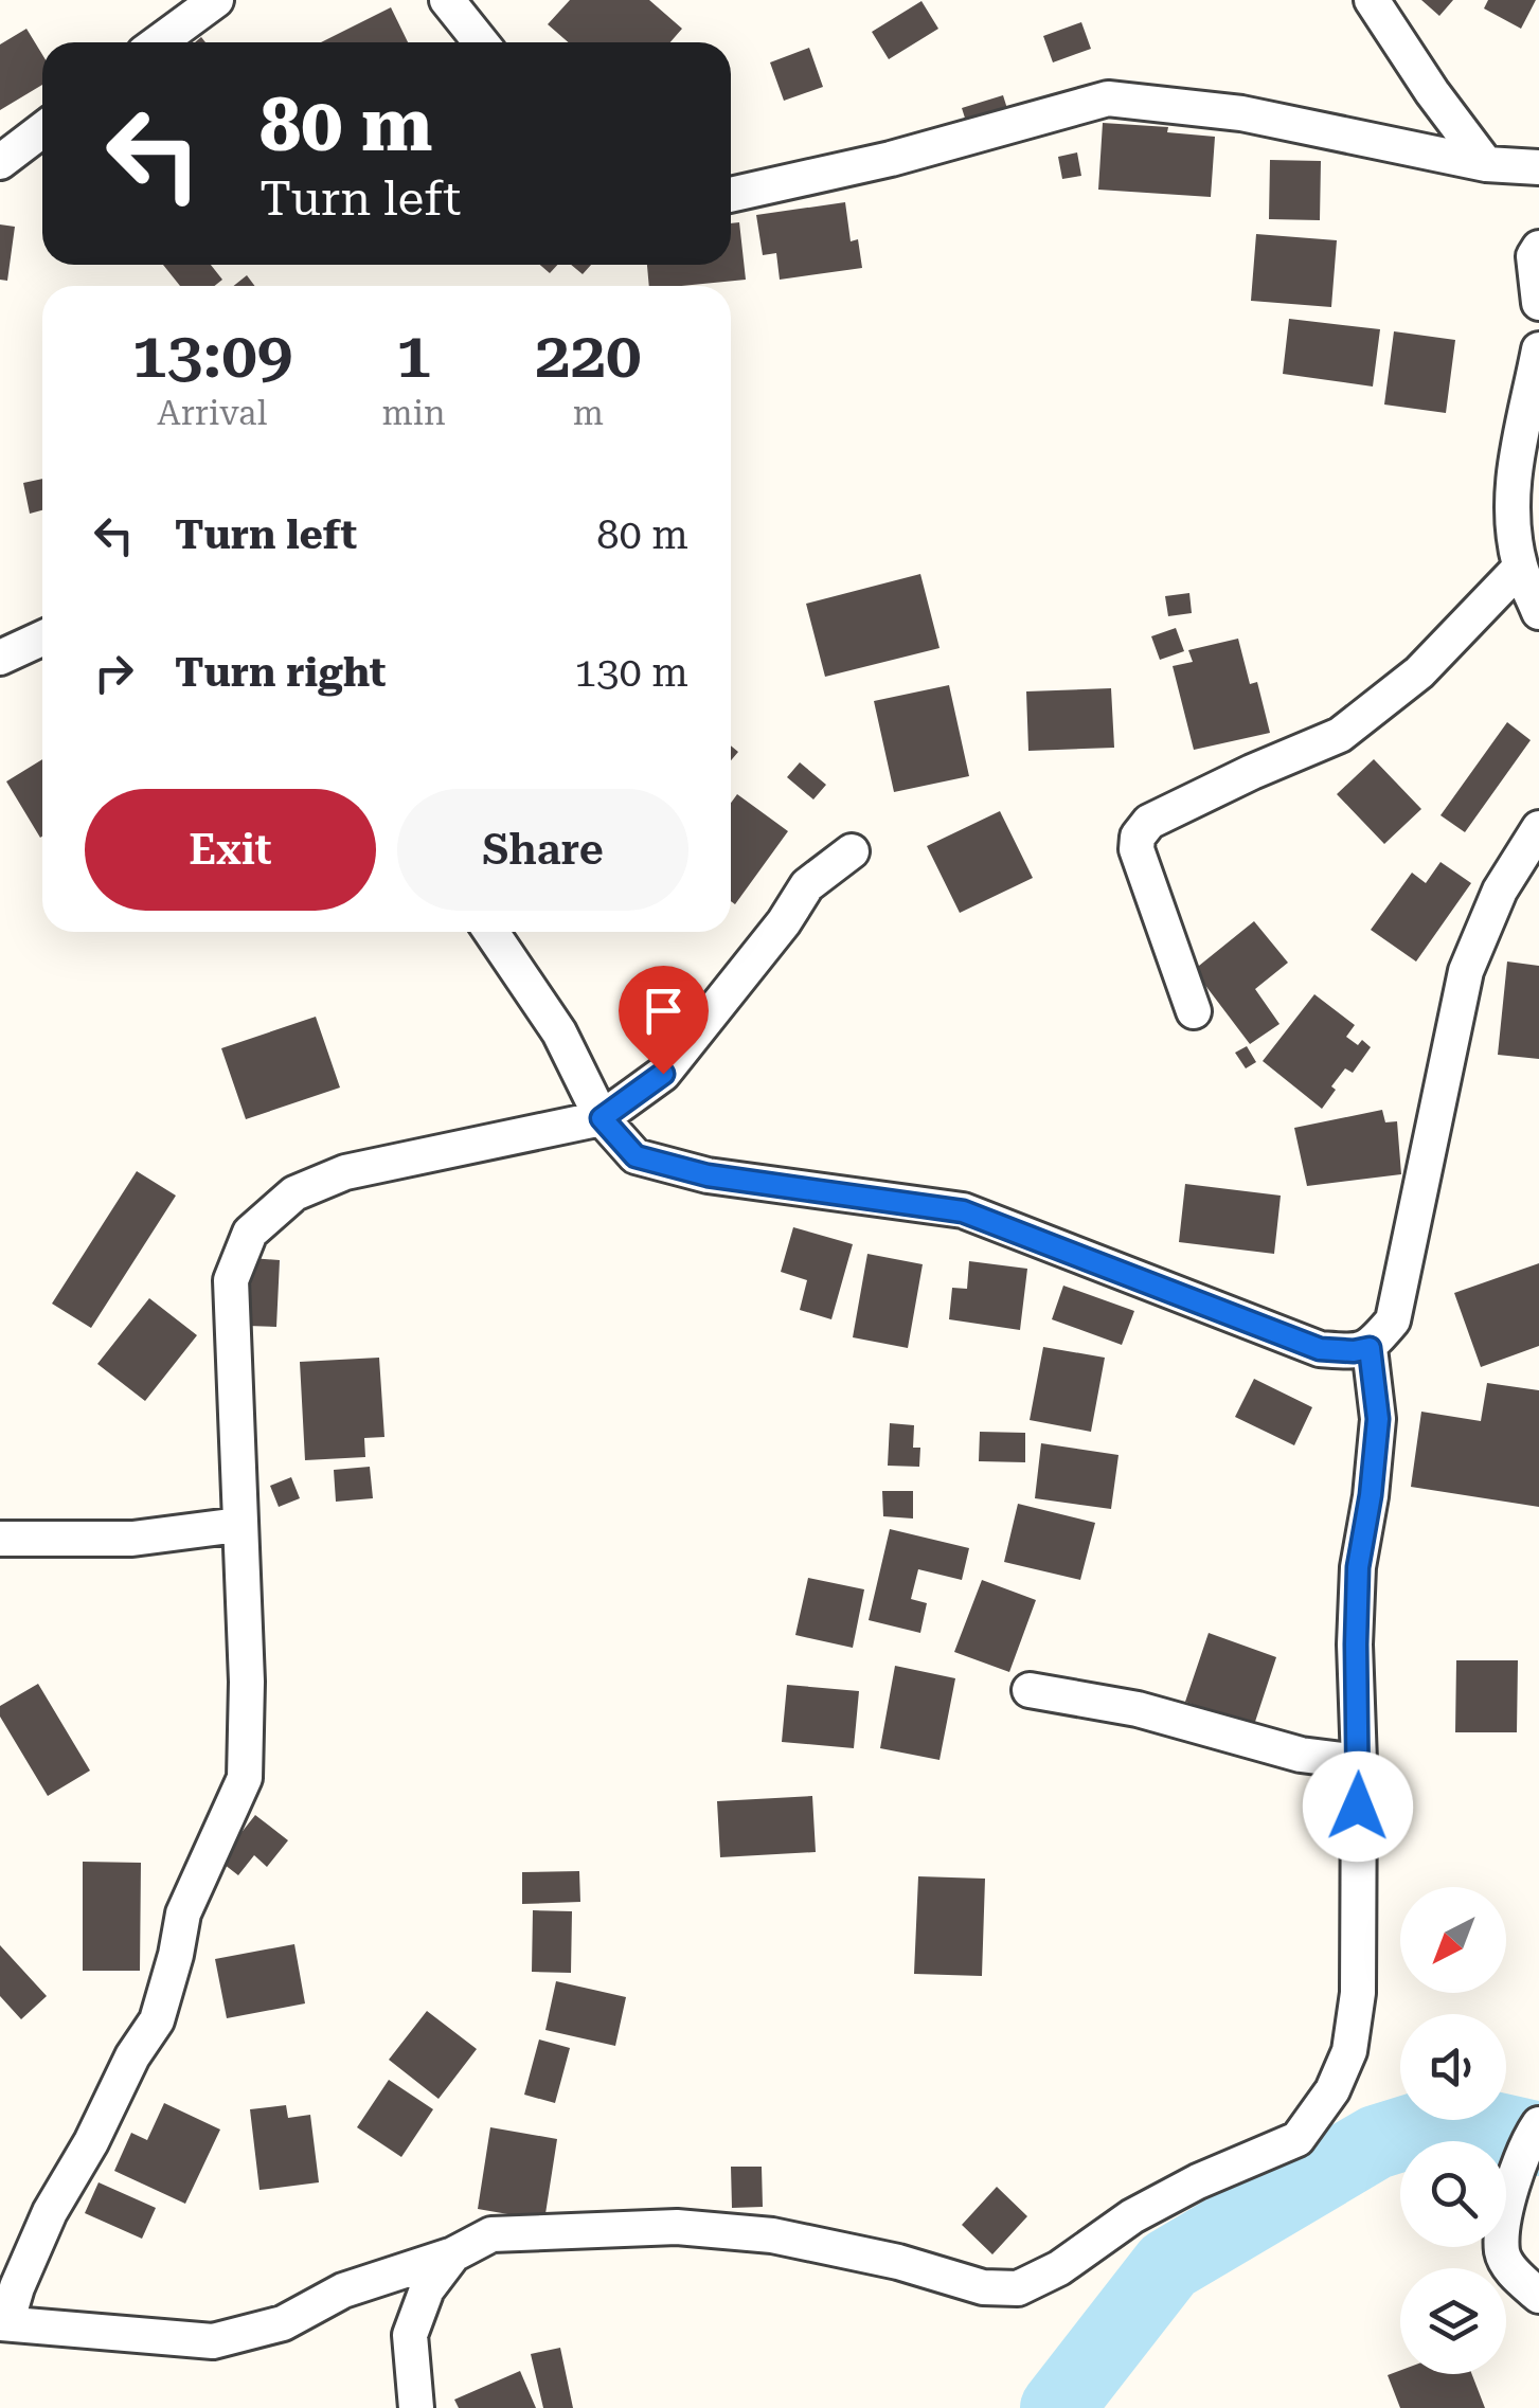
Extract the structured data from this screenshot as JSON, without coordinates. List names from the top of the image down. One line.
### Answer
{"north":"bottom left","page":{"turn":["80 m","Turn left"],"eta":["13:09","Arrival","1","min","220","m"],"list":[{"name":"Turn left","value":"80 m"},{"name":"Turn right","value":"130 m"}],"buttons":["Exit","Share"]}}
